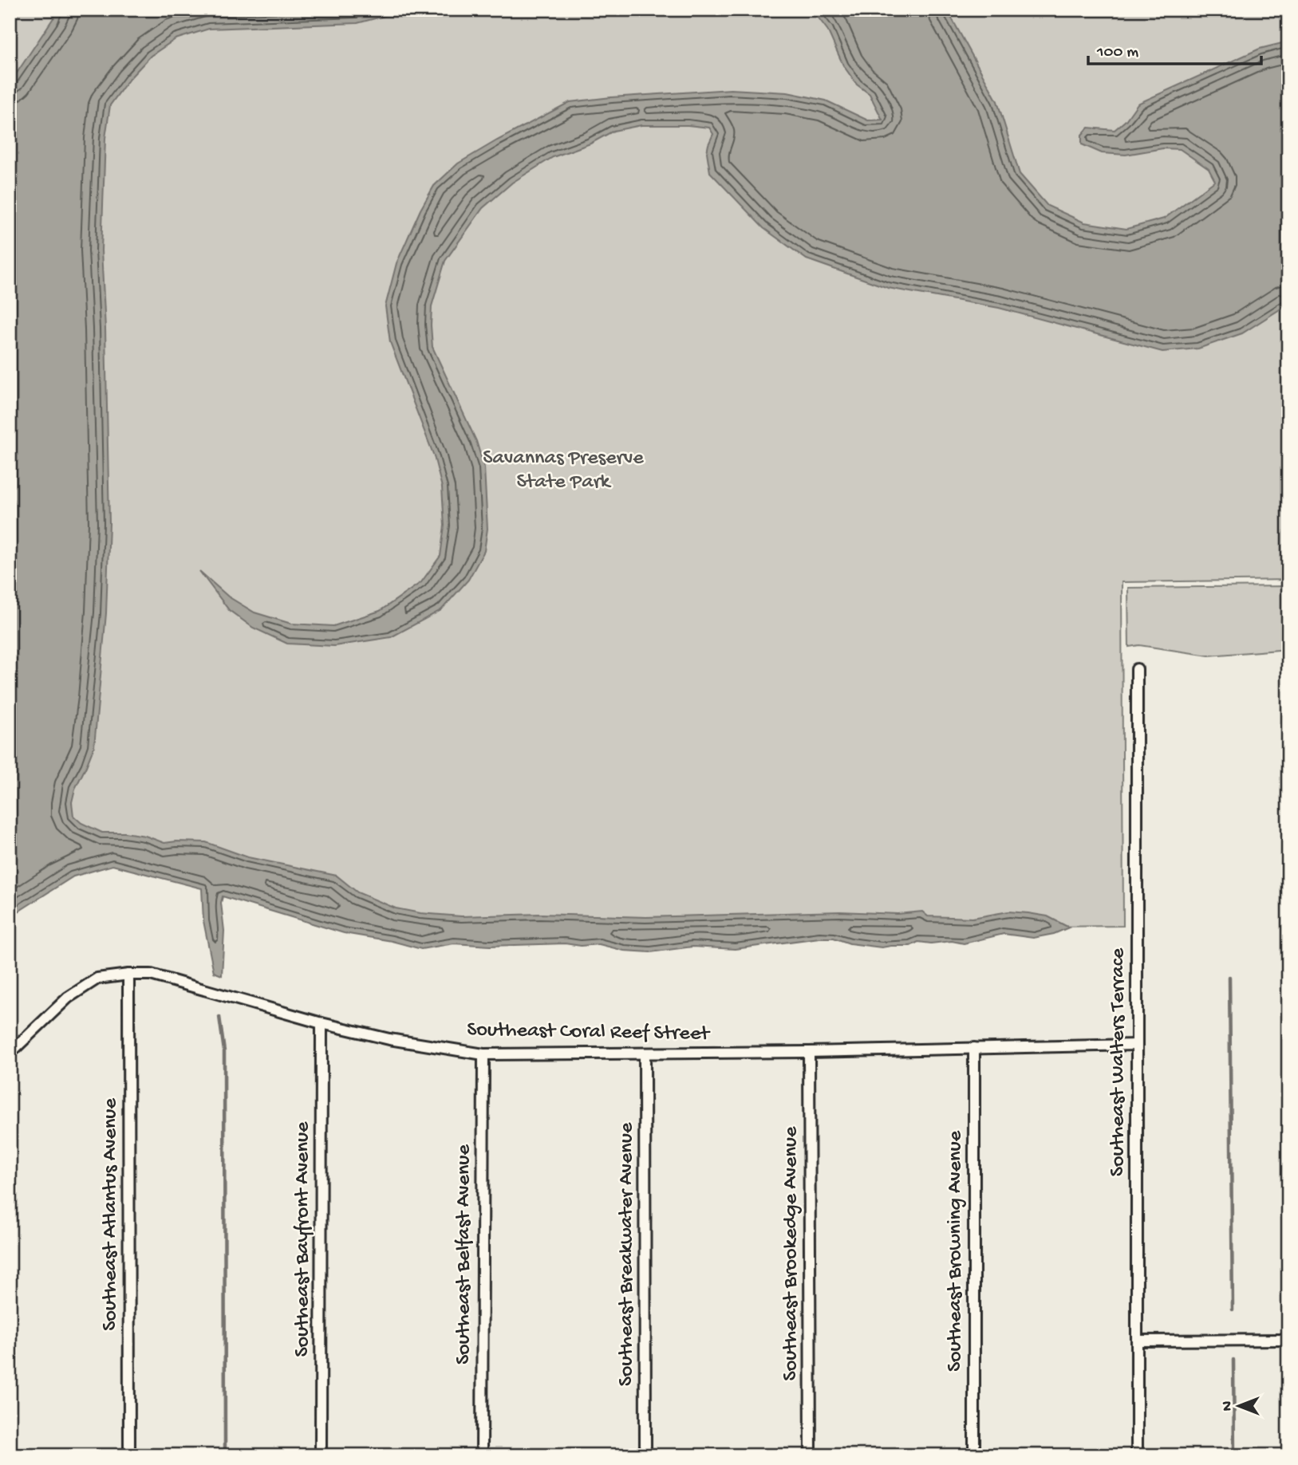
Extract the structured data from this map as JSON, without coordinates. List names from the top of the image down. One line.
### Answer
{"streets":{"street":["Southeast Coral Reef Street","Southeast Walters Terrace","Southeast Atlantus Avenue","Southeast Bayfront Avenue","Southeast Browning Avenue","Southeast Brookedge Avenue","Southeast Belfast Avenue","Southeast Breakwater Avenue"]},"crossings":[["Southeast Coral Reef Street","Southeast Walters Terrace"],["Southeast Coral Reef Street","Southeast Atlantus Avenue"],["Southeast Coral Reef Street","Southeast Bayfront Avenue"],["Southeast Coral Reef Street","Southeast Browning Avenue"],["Southeast Coral Reef Street","Southeast Brookedge Avenue"],["Southeast Coral Reef Street","Southeast Belfast Avenue"],["Southeast Coral Reef Street","Southeast Breakwater Avenue"]],"parks":["Savannas Preserve State Park"],"scale_bar":"100 m","north":"left"}
